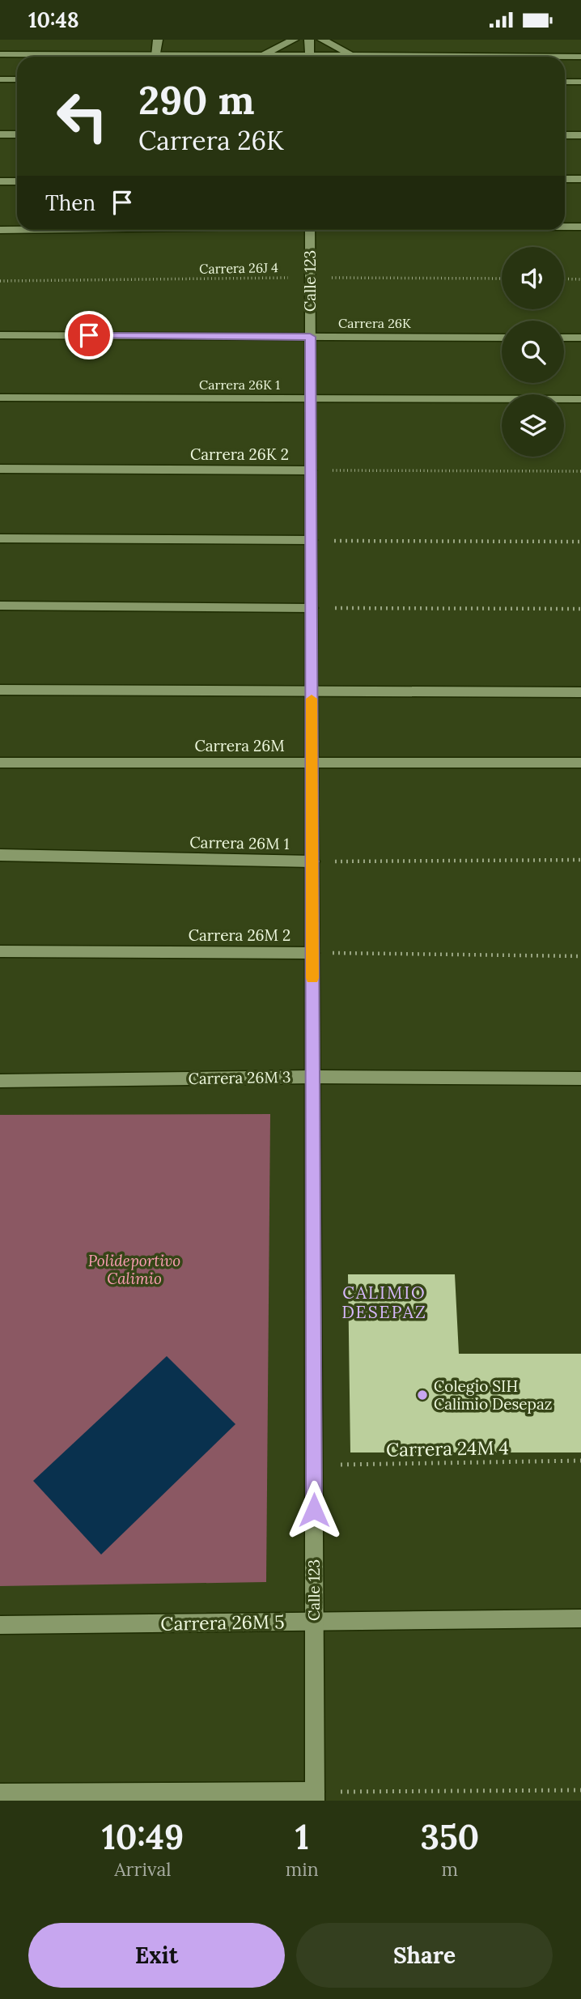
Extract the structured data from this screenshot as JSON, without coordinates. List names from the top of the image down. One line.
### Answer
{"streets":{"street":["Calle 123","Carrera 26K","Carrera 26K 1","Carrera 26K 2","Carrera 26M","Carrera 26M 1","Carrera 26M 2","Carrera 26M 3","Carrera 26M 5"],"path":["Carrera 26J 4","Carrera 24M 4"]},"crossings":[["Carrera 26J 4","Calle 123"],["Calle 123","Carrera 26K"],["Calle 123","Carrera 26K 1"],["Calle 123","Carrera 26K 2"],["Calle 123","Carrera 26M"],["Calle 123","Carrera 26M 1"],["Calle 123","Carrera 26M 2"],["Calle 123","Carrera 26M 3"],["Calle 123","Carrera 24M 4"],["Calle 123","Carrera 26M 5"]],"districts":["CALIMIO DESEPAZ"],"parks":["Polideportivo Calimio"],"places":["Colegio SIH Calimio Desepaz"],"page":{"status":"10:48","turn":["290 m","Carrera 26K"],"then":"Then","eta":["10:49","Arrival","1","min","350","m"],"buttons":["Exit","Share"]}}
